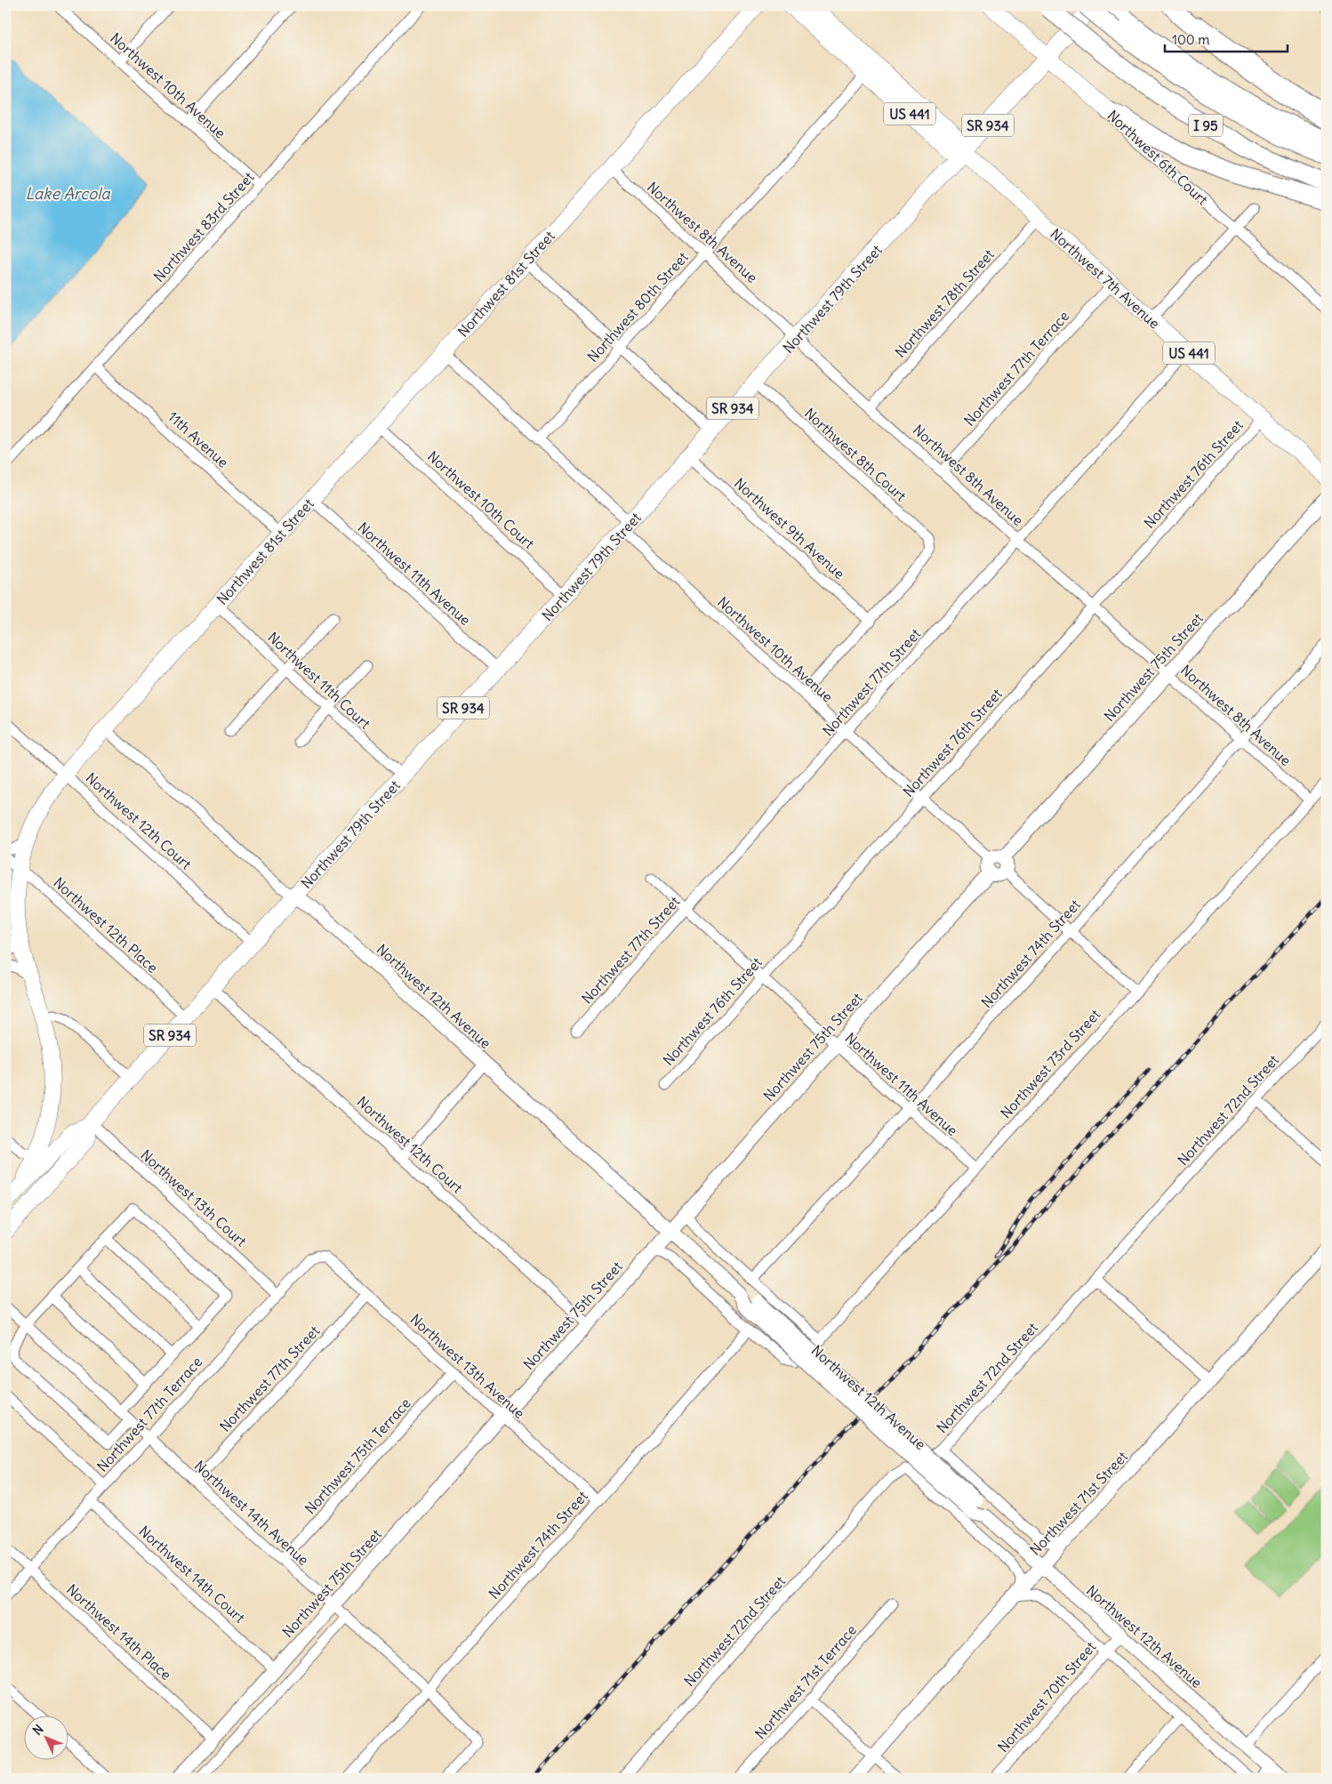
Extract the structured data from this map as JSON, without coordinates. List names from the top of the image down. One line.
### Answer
{"streets":{"highway":["I 95"],"main road":["US 441","SR 934","Northwest 6th Court","Northwest 7th Avenue","Northwest 81st Street","Northwest 79th Street"],"street":["Northwest 10th Avenue","Northwest 83rd Street","Northwest 8th Avenue","Northwest 78th Street","Northwest 80th Street","Northwest 77th Terrace","11th Avenue","Northwest 8th Court","Northwest 76th Street","Northwest 10th Court","Northwest 9th Avenue","Northwest 11th Avenue","Northwest 75th Street","Northwest 11th Court","Northwest 77th Street","Northwest 12th Court","Northwest 12th Place","Northwest 74th Street","Northwest 12th Avenue","Northwest 73rd Street","Northwest 72nd Street","Northwest 13th Court","Northwest 13th Avenue","Northwest 75th Terrace","Northwest 71st Street","Northwest 14th Avenue","Northwest 14th Court","Northwest 14th Place","Northwest 71st Terrace","Northwest 70th Street"]},"crossings":[["Northwest 10th Avenue","Northwest 83rd Street"],["Northwest 10th Avenue","Northwest 81st Street"],["Northwest 10th Avenue","Northwest 79th Street"],["Northwest 10th Avenue","Northwest 80th Street"],["Northwest 10th Avenue","Northwest 76th Street"],["Northwest 10th Avenue","Northwest 75th Street"],["Northwest 10th Avenue","Northwest 77th Street"],["Northwest 6th Court","Northwest 79th Street"],["Northwest 83rd Street","11th Avenue"],["Northwest 8th Avenue","Northwest 81st Street"],["Northwest 8th Avenue","Northwest 79th Street"],["Northwest 8th Avenue","Northwest 78th Street"],["Northwest 8th Avenue","Northwest 80th Street"],["Northwest 8th Avenue","Northwest 77th Terrace"],["Northwest 8th Avenue","Northwest 76th Street"],["Northwest 8th Avenue","Northwest 75th Street"],["Northwest 8th Avenue","Northwest 77th Street"],["Northwest 8th Avenue","Northwest 74th Street"],["Northwest 8th Avenue","Northwest 73rd Street"],["Northwest 7th Avenue","Northwest 79th Street"],["Northwest 7th Avenue","Northwest 78th Street"],["Northwest 7th Avenue","Northwest 80th Street"],["Northwest 7th Avenue","Northwest 77th Terrace"],["Northwest 7th Avenue","Northwest 76th Street"],["Northwest 7th Avenue","Northwest 77th Street"],["Northwest 81st Street","Northwest 79th Street"],["Northwest 81st Street","11th Avenue"],["Northwest 81st Street","Northwest 10th Court"],["Northwest 81st Street","Northwest 11th Avenue"],["Northwest 81st Street","Northwest 11th Court"],["Northwest 81st Street","Northwest 12th Court"],["Northwest 81st Street","Northwest 12th Place"],["Northwest 81st Street","Northwest 12th Avenue"],["Northwest 79th Street","Northwest 8th Court"],["Northwest 79th Street","Northwest 10th Court"],["Northwest 79th Street","Northwest 9th Avenue"],["Northwest 79th Street","Northwest 11th Avenue"],["Northwest 79th Street","Northwest 11th Court"],["Northwest 79th Street","Northwest 12th Court"],["Northwest 79th Street","Northwest 12th Place"],["Northwest 79th Street","Northwest 12th Avenue"],["Northwest 79th Street","Northwest 13th Court"],["Northwest 77th Terrace","Northwest 13th Court"],["Northwest 77th Terrace","Northwest 13th Avenue"],["Northwest 77th Terrace","Northwest 14th Avenue"],["Northwest 77th Terrace","Northwest 14th Court"],["Northwest 77th Terrace","Northwest 14th Place"],["Northwest 8th Court","Northwest 9th Avenue"],["Northwest 76th Street","Northwest 11th Avenue"],["Northwest 11th Avenue","Northwest 75th Street"],["Northwest 11th Avenue","Northwest 77th Street"],["Northwest 11th Avenue","Northwest 74th Street"],["Northwest 11th Avenue","Northwest 73rd Street"],["Northwest 75th Street","Northwest 12th Court"],["Northwest 75th Street","Northwest 12th Avenue"],["Northwest 75th Street","Northwest 13th Avenue"],["Northwest 75th Street","Northwest 14th Avenue"],["Northwest 75th Street","Northwest 14th Court"],["Northwest 75th Street","Northwest 14th Place"],["Northwest 77th Street","Northwest 13th Avenue"],["Northwest 77th Street","Northwest 14th Avenue"],["Northwest 74th Street","Northwest 12th Avenue"],["Northwest 74th Street","Northwest 13th Avenue"],["Northwest 74th Street","Northwest 14th Avenue"],["Northwest 12th Avenue","Northwest 73rd Street"],["Northwest 12th Avenue","Northwest 72nd Street"],["Northwest 12th Avenue","Northwest 71st Street"],["Northwest 12th Avenue","Northwest 70th Street"],["Northwest 13th Avenue","Northwest 75th Terrace"],["Northwest 75th Terrace","Northwest 14th Avenue"]],"water":["Lake Arcola"],"scale_bar":"100 m","north":"top left"}
